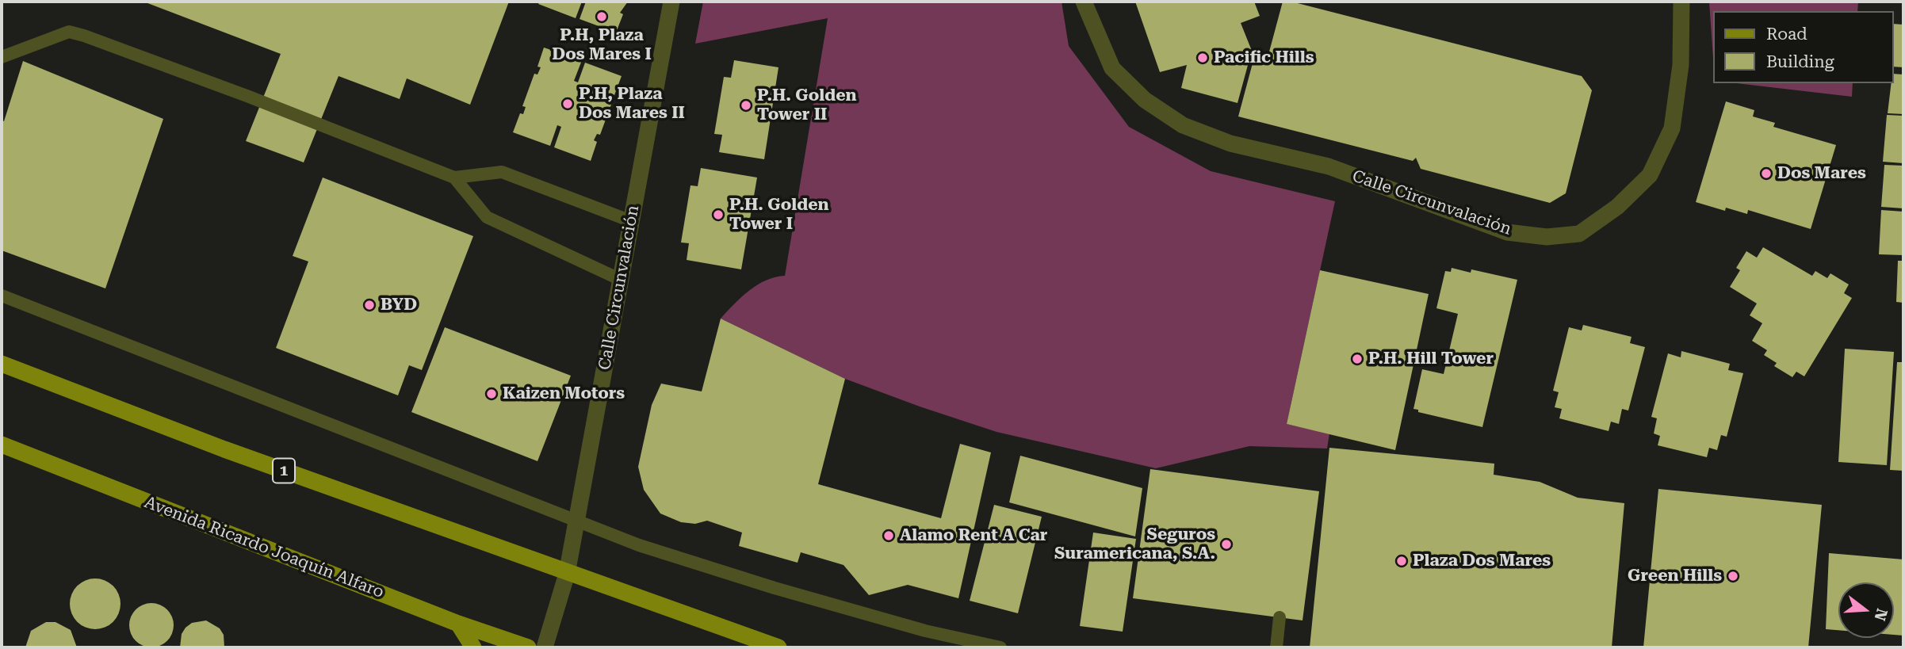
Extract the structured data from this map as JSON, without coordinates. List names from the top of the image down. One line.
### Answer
{"streets":{"main road":["1","Avenida Ricardo Joaquín Alfaro"],"street":["Calle Circunvalación"]},"crossings":[["Calle Circunvalación","1"]],"places":["P.H, Plaza Dos Mares I","Pacific Hills","P.H, Plaza Dos Mares II","P.H. Golden Tower II","Dos Mares","P.H. Golden Tower I","BYD","P.H. Hill Tower","Kaizen Motors","Alamo Rent A Car","Seguros Suramericana, S.A.","Plaza Dos Mares","Green Hills"],"legend":["Road","Building"],"north":"right"}
